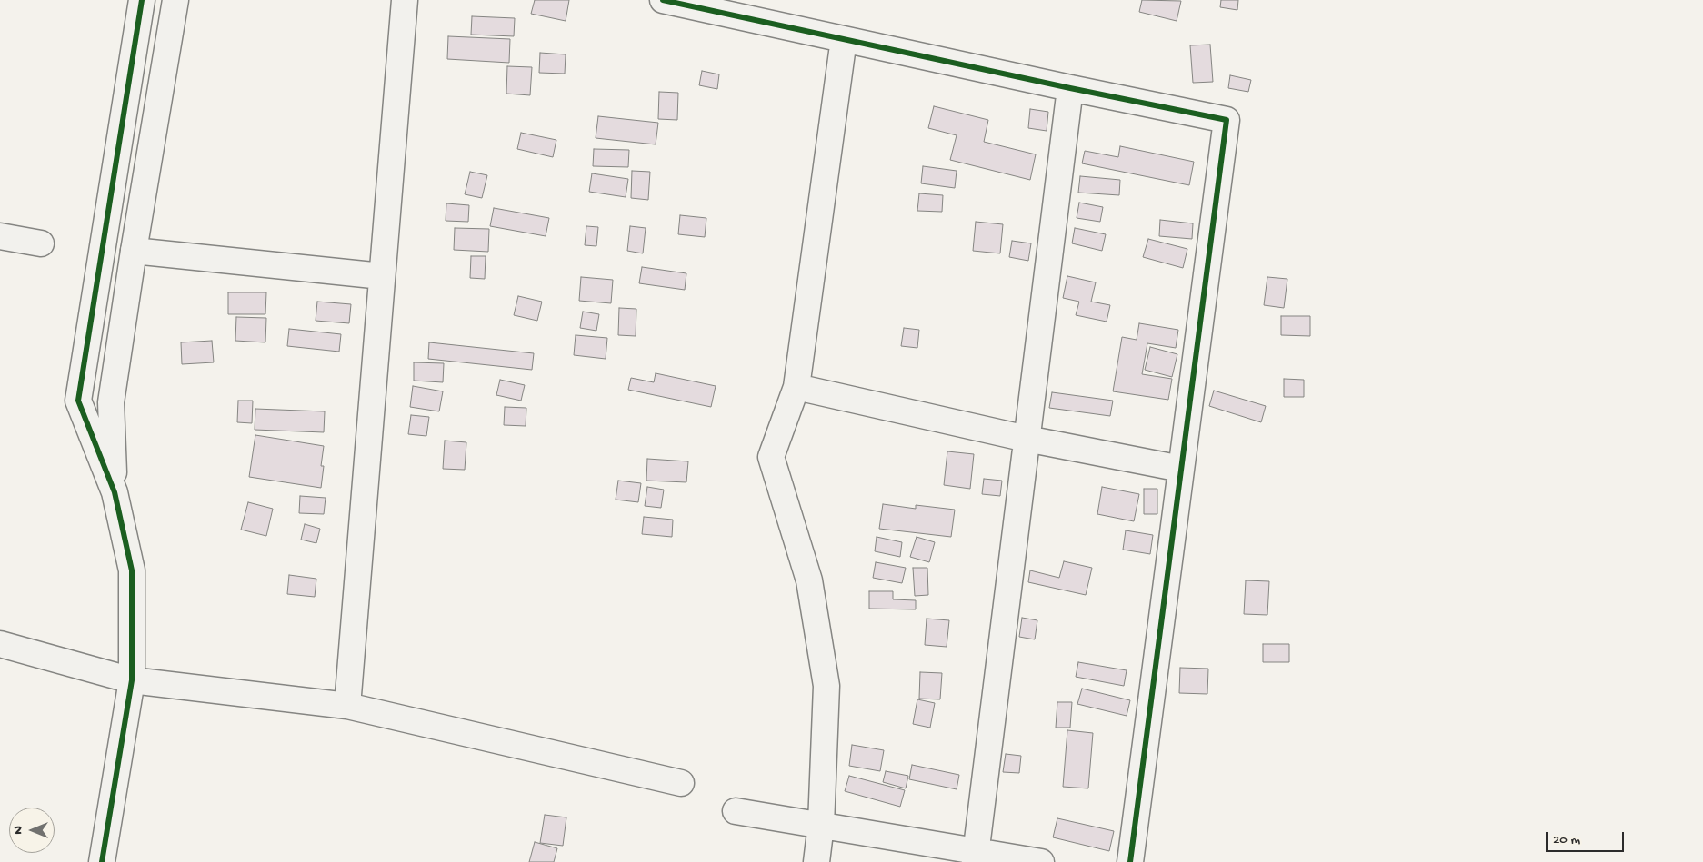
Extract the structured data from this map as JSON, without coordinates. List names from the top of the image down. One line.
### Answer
{"scale_bar":"20 m","north":"left"}
